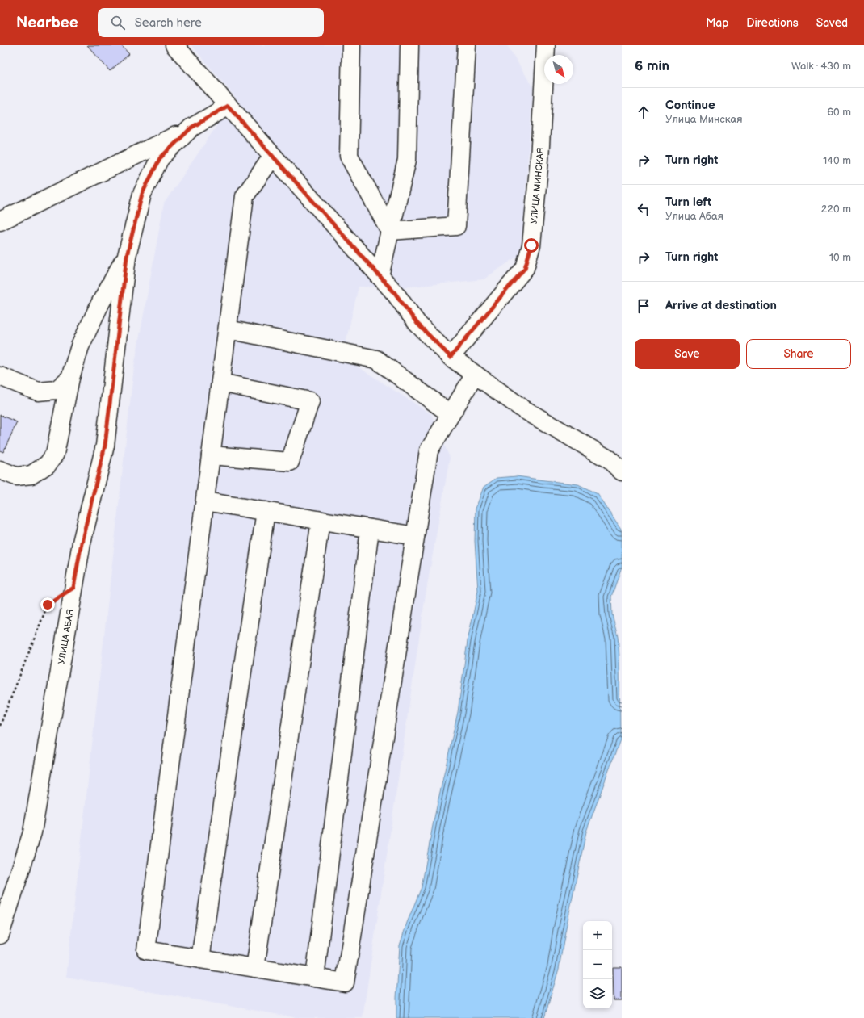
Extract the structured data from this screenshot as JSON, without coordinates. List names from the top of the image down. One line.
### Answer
{"streets":{"street":["УЛИЦА МИНСКАЯ","УЛИЦА АБАЯ"]},"north":"bottom right","page":{"header":"Nearbee","search":"Search here","nav":["Map","Directions","Saved"],"heading":["6 min","Walk · 430 m"],"list":[["Continue","Улица Минская","60 m"],["Turn right","140 m"],["Turn left","Улица Абая","220 m"],["Turn right","10 m"],"Arrive at destination"],"buttons":["Save","Share"],"map_buttons":["+","−"]}}
